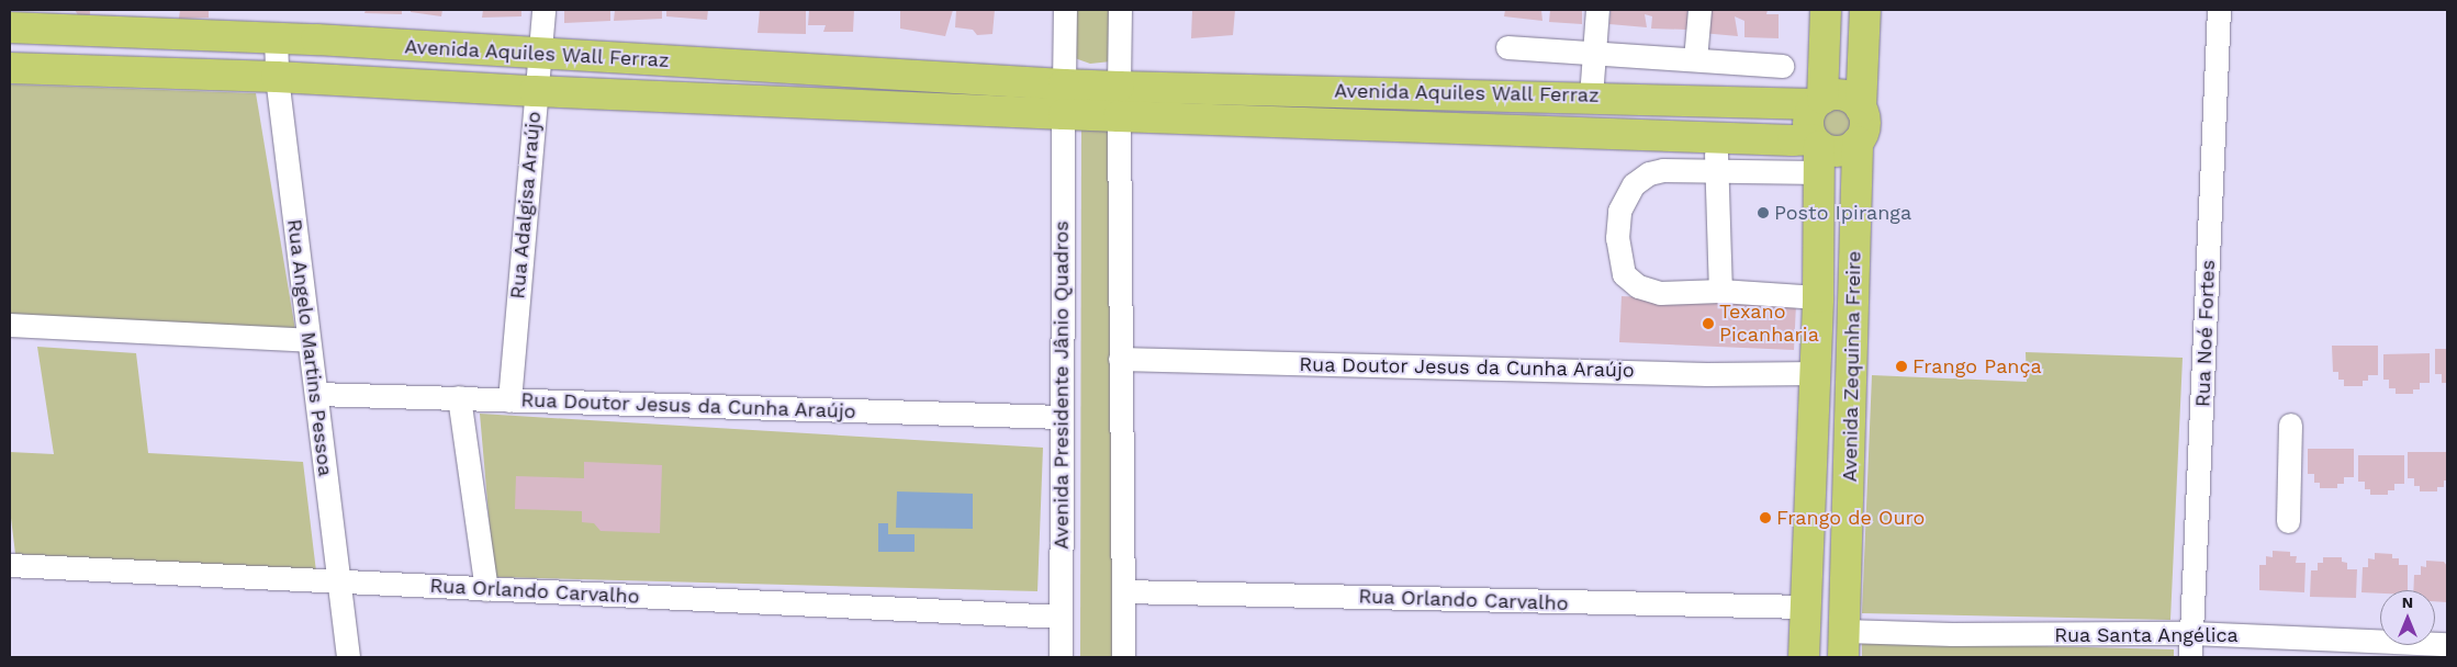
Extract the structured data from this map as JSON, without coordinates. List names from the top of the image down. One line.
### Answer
{"streets":{"main road":["Avenida Aquiles Wall Ferraz","Avenida Zequinha Freire"],"street":["Rua Adalgisa Araújo","Rua Noé Fortes","Rua Angelo Martins Pessoa","Rua Doutor Jesus da Cunha Araújo","Avenida Presidente Jânio Quadros","Rua Orlando Carvalho","Rua Santa Angélica"]},"crossings":[["Avenida Aquiles Wall Ferraz","Rua Adalgisa Araújo"],["Avenida Aquiles Wall Ferraz","Rua Angelo Martins Pessoa"],["Avenida Aquiles Wall Ferraz","Avenida Zequinha Freire"],["Avenida Aquiles Wall Ferraz","Avenida Presidente Jânio Quadros"],["Rua Adalgisa Araújo","Rua Doutor Jesus da Cunha Araújo"],["Rua Noé Fortes","Rua Santa Angélica"],["Rua Angelo Martins Pessoa","Rua Doutor Jesus da Cunha Araújo"],["Rua Angelo Martins Pessoa","Rua Orlando Carvalho"],["Avenida Zequinha Freire","Rua Doutor Jesus da Cunha Araújo"],["Avenida Zequinha Freire","Rua Orlando Carvalho"],["Avenida Zequinha Freire","Rua Santa Angélica"],["Rua Doutor Jesus da Cunha Araújo","Avenida Presidente Jânio Quadros"],["Avenida Presidente Jânio Quadros","Rua Orlando Carvalho"]],"places":["Posto Ipiranga","Texano Picanharia","Frango Pança","Frango de Ouro"],"north":"top"}
